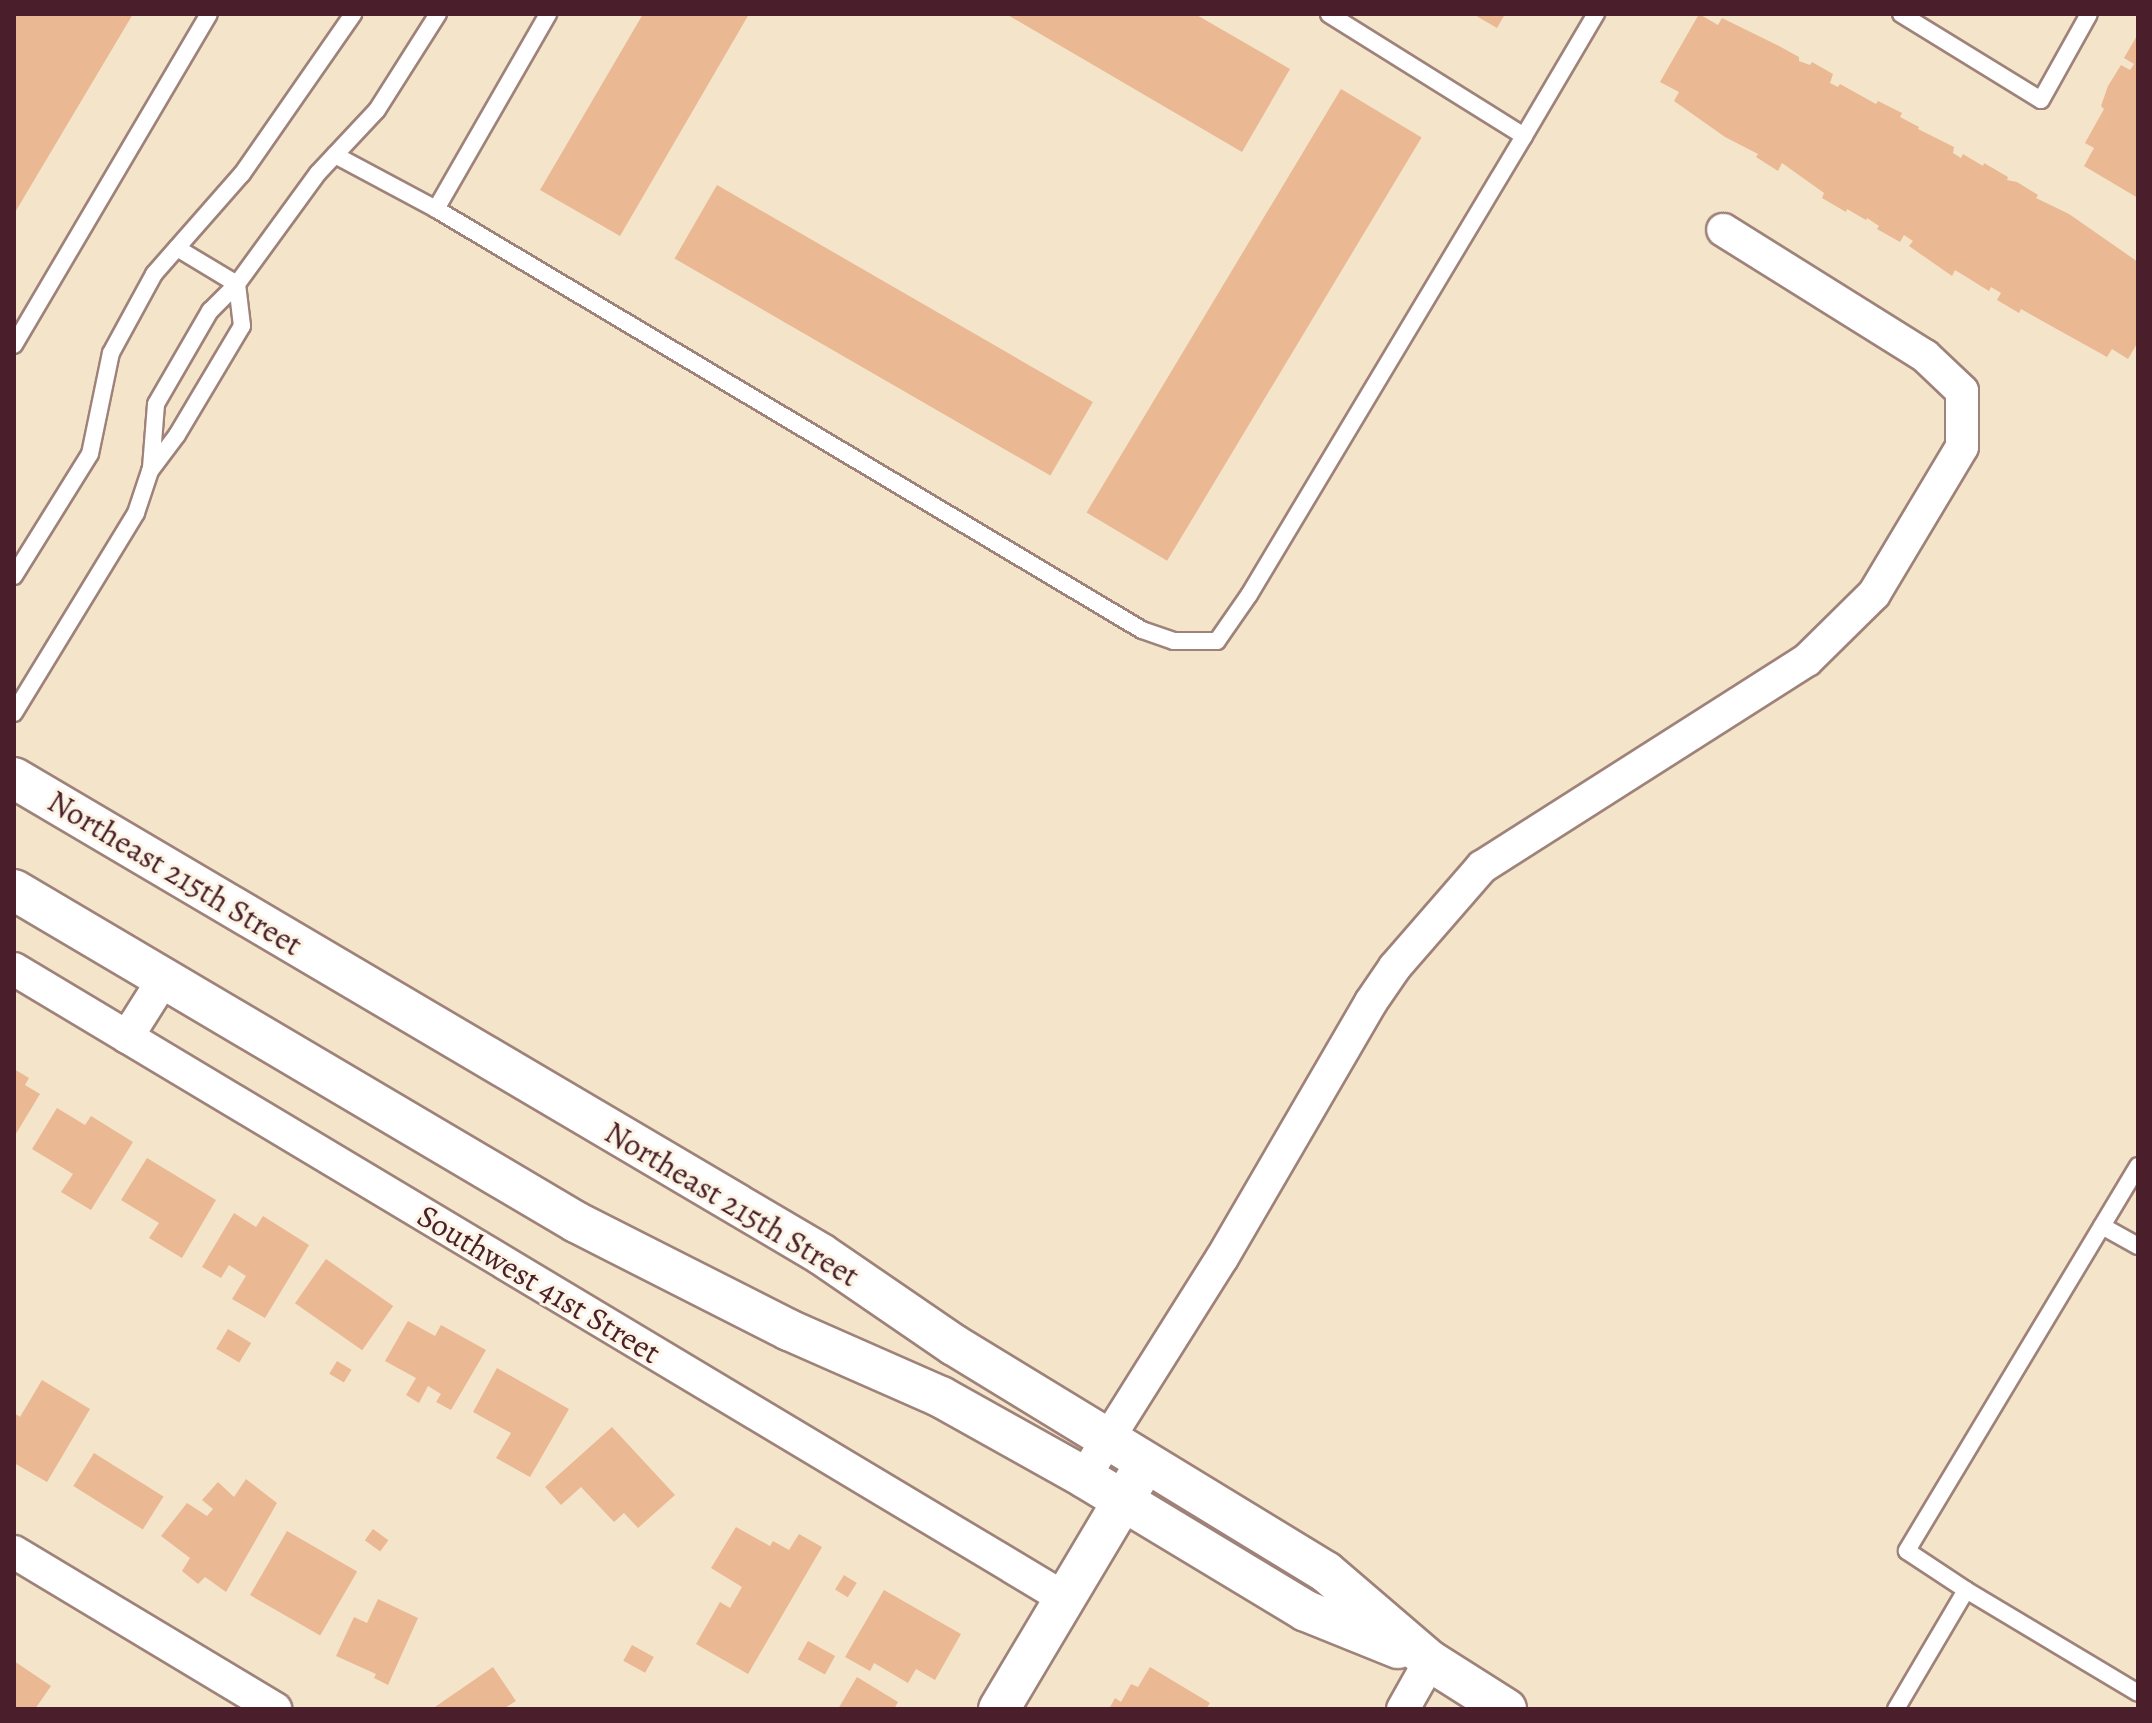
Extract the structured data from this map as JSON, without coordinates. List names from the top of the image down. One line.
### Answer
{"streets":{"street":["Northeast 215th Street","Southwest 41st Street"]}}
